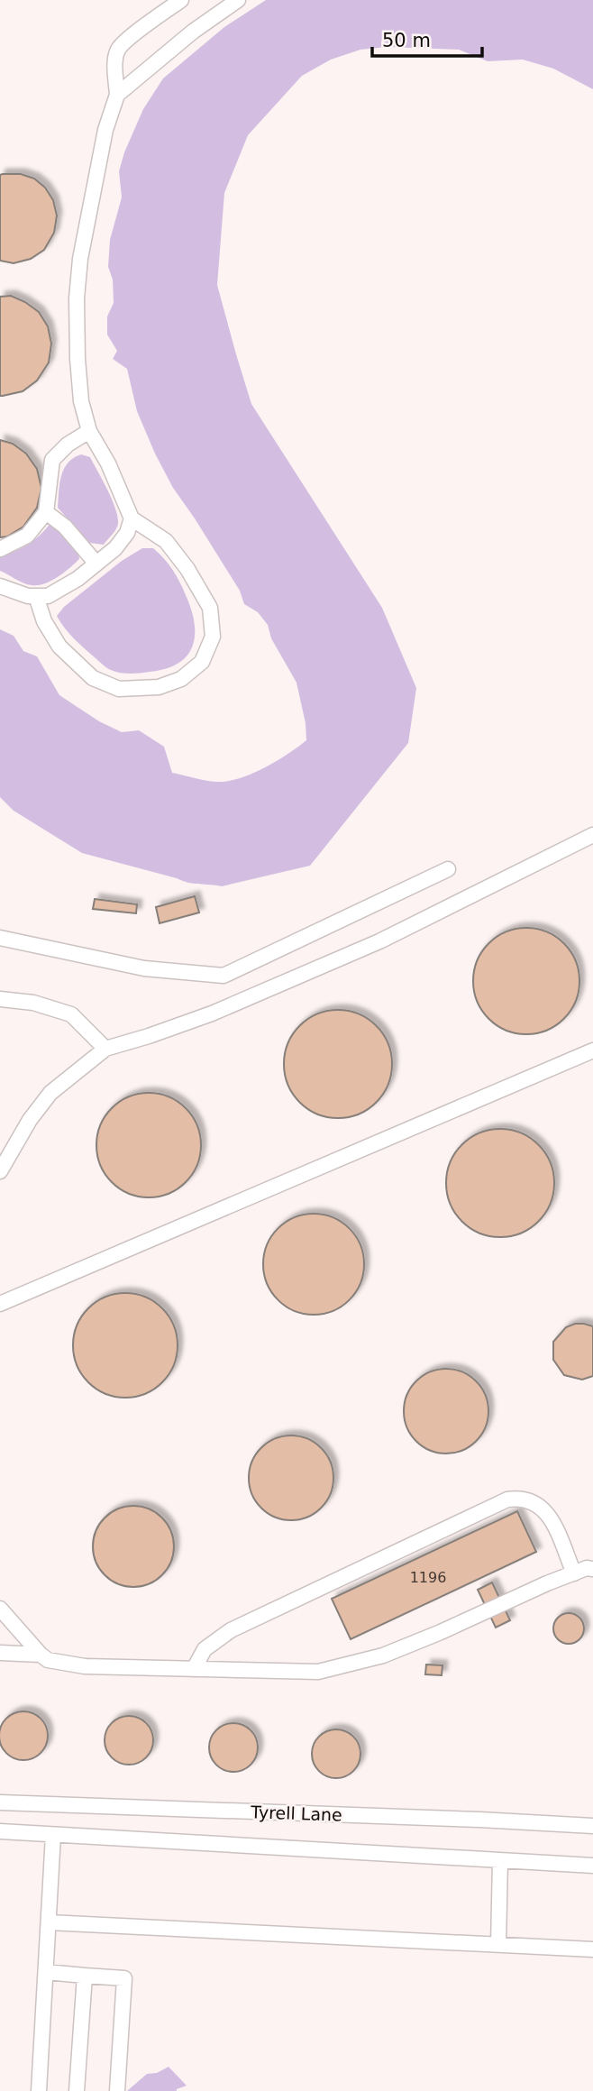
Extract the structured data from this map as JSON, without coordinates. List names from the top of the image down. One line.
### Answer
{"streets":{"lane":["Tyrell Lane"]},"house_numbers":["1196"],"scale_bar":"50 m"}
